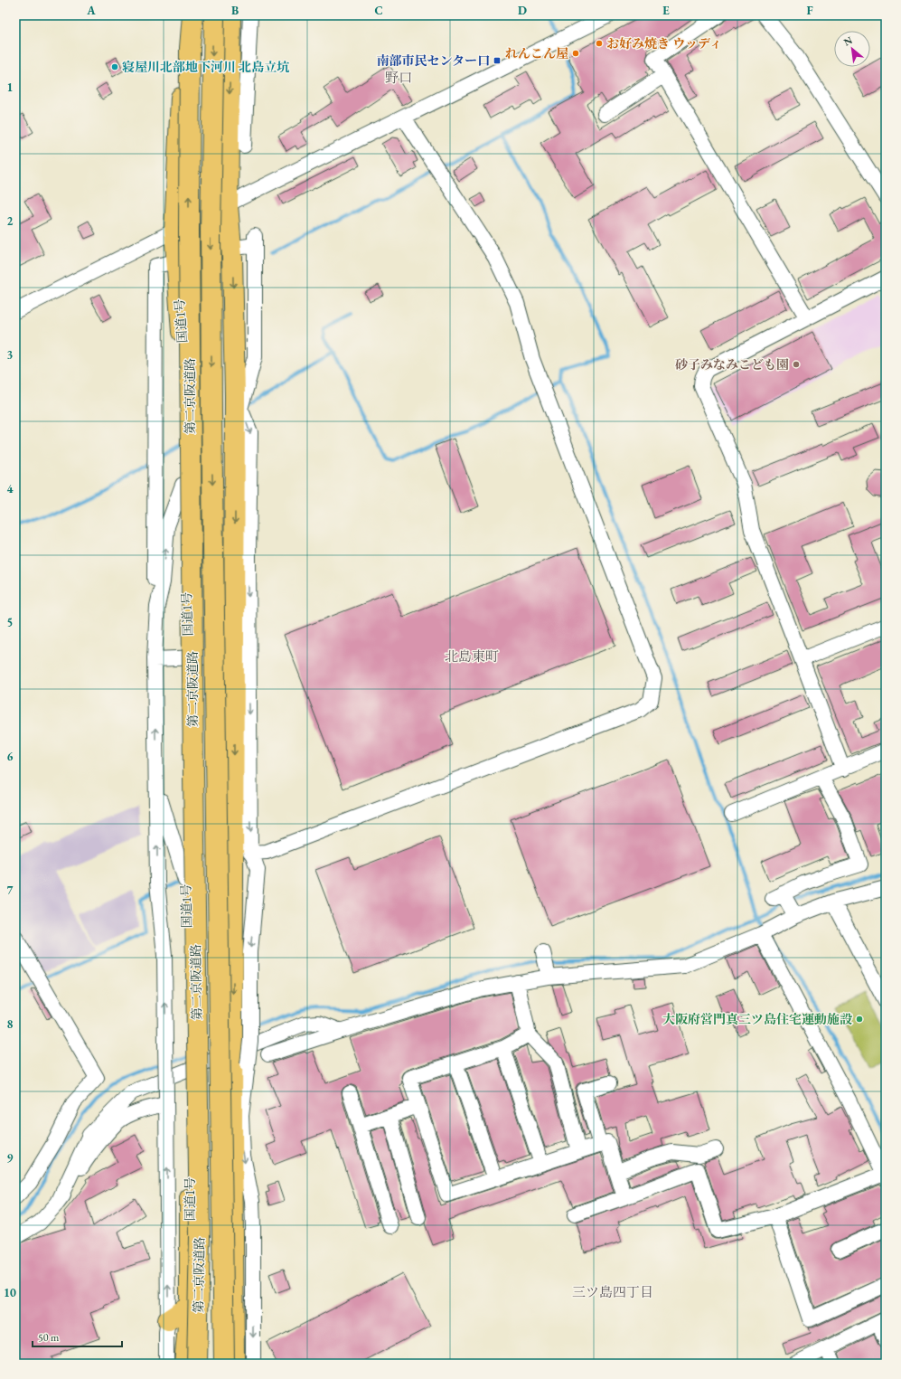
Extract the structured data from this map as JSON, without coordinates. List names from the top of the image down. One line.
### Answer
{"streets":{"highway":["国道1号","第二京阪道路"]},"districts":["野口","北島東町","三ツ島四丁目"],"places":{"other":["お好み焼き ウッディ","れんこん屋","寝屋川北部地下河川 北島立坑","砂子みなみこども園","大阪府営門真三ツ島住宅運動施設"],"transit":["南部市民センター口"]},"scale_bar":"50 m","north":"top left","grid":{"columns":["A","B","C","D","E","F"],"rows":["1","2","3","4","5","6","7","8","9","10"]}}
